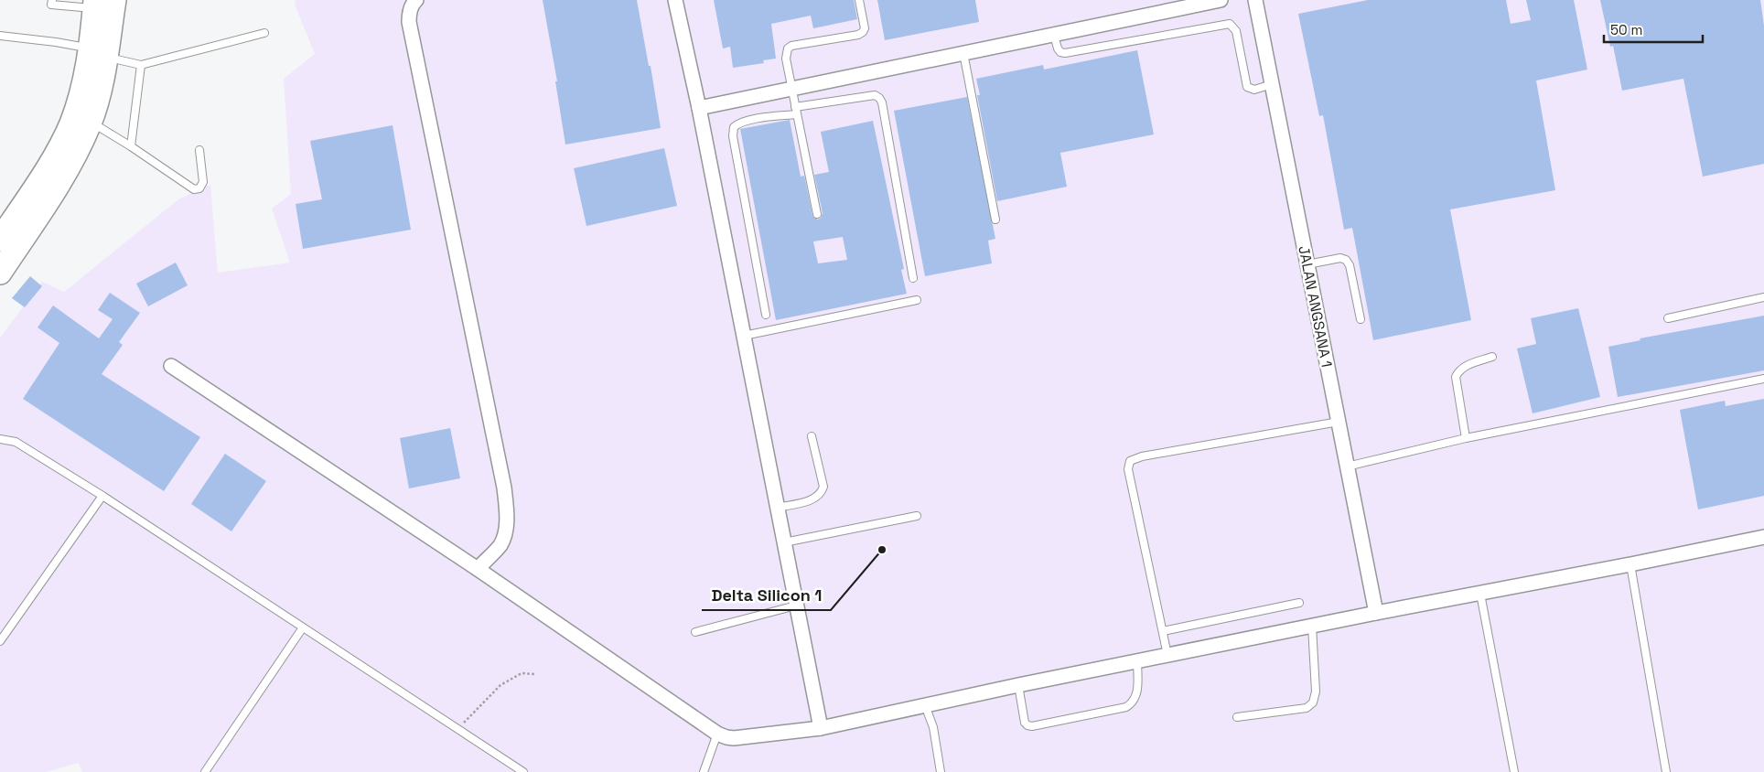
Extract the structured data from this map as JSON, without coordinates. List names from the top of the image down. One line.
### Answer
{"streets":{"street":["JALAN ANGSANA 1"]},"places":["Delta Silicon 1"],"scale_bar":"50 m"}
